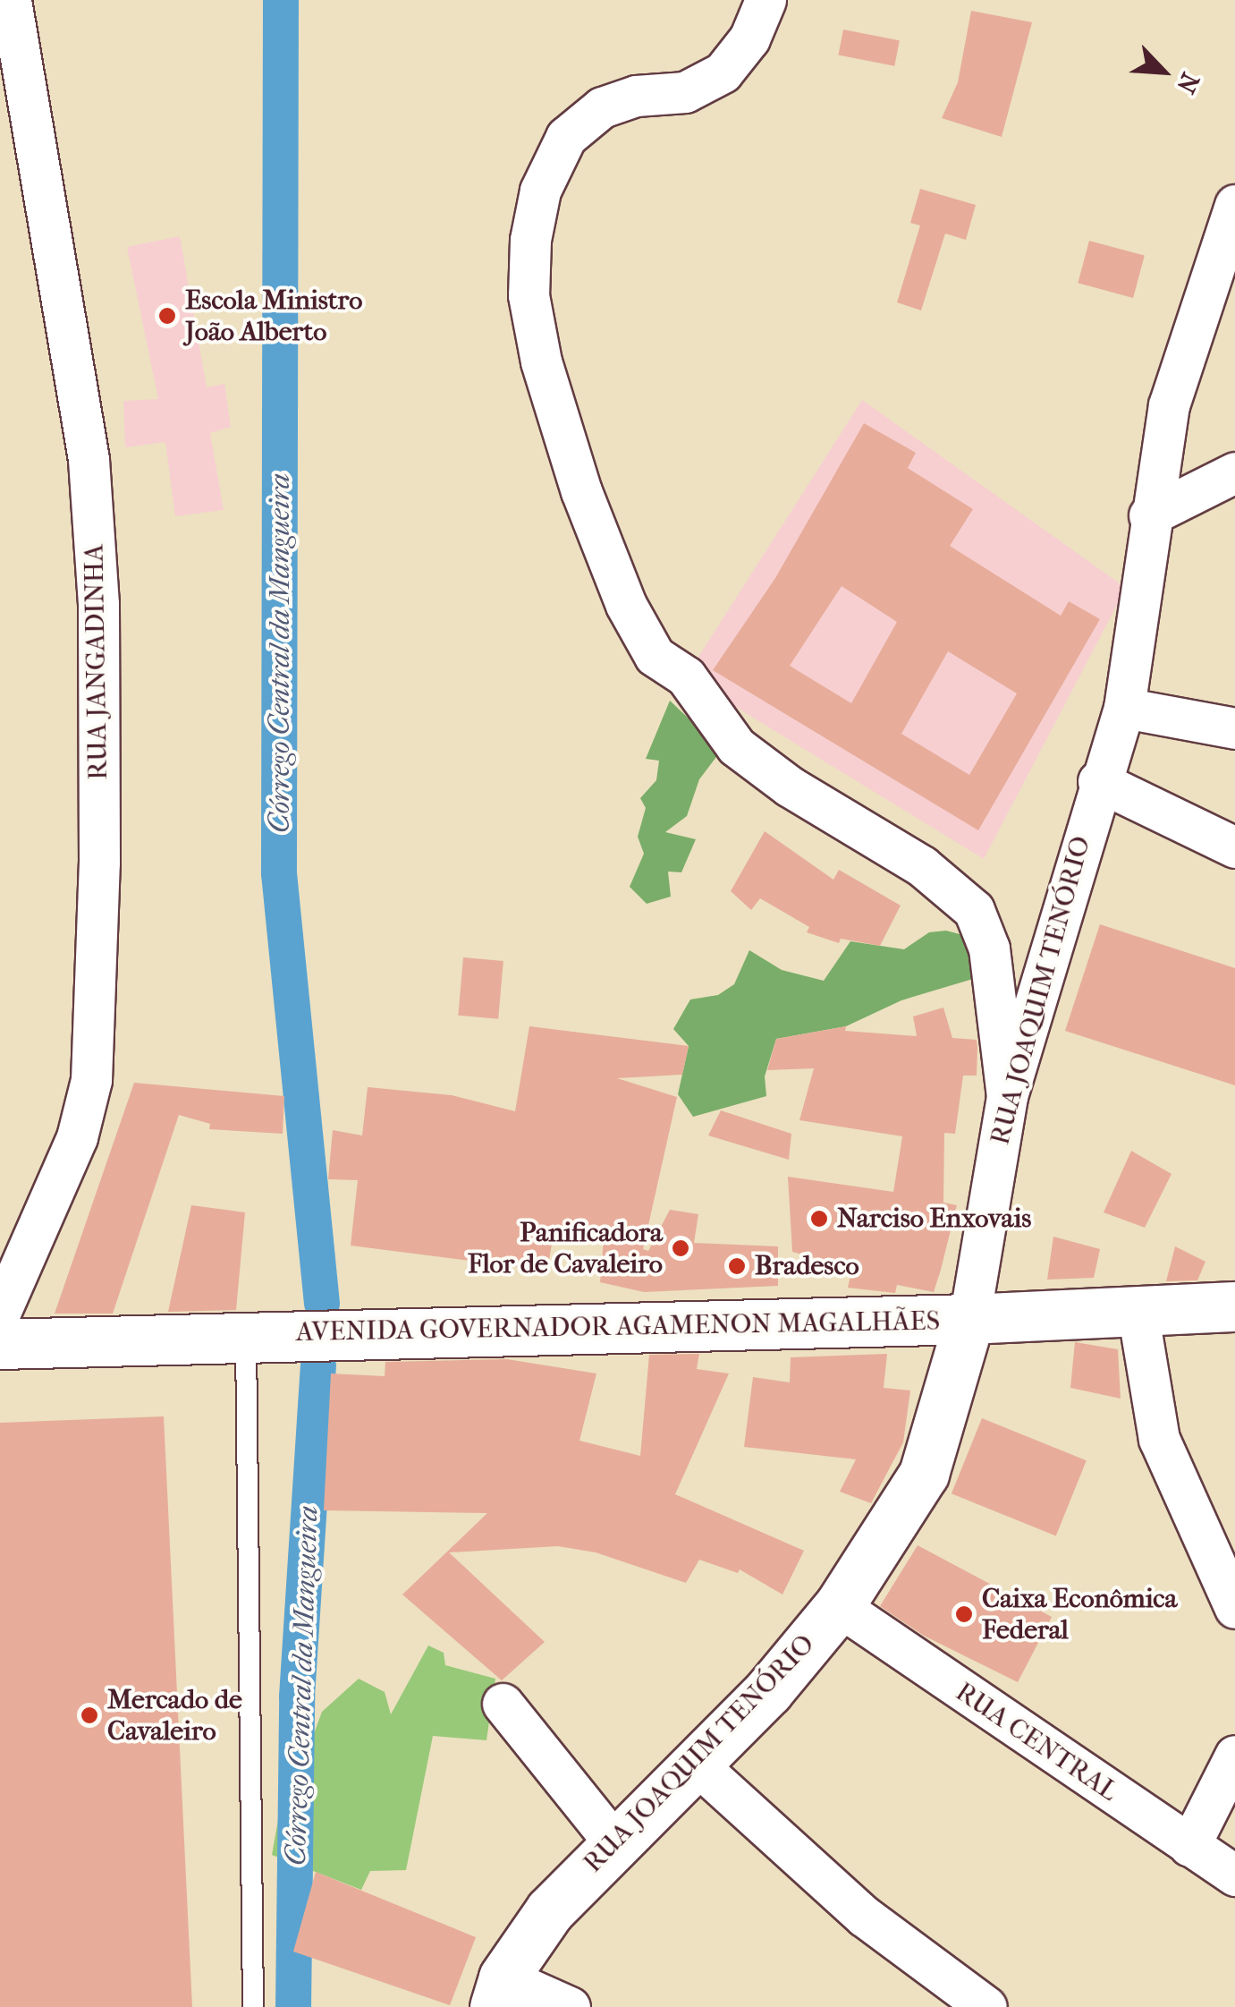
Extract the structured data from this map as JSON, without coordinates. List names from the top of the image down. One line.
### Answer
{"streets":{"main road":["RUA JOAQUIM TENÓRIO","AVENIDA GOVERNADOR AGAMENON MAGALHÃES"],"street":["RUA JANGADINHA","RUA CENTRAL"]},"crossings":[["RUA JOAQUIM TENÓRIO","AVENIDA GOVERNADOR AGAMENON MAGALHÃES"],["RUA JOAQUIM TENÓRIO","RUA CENTRAL"]],"water":["Córrego Central da Mangueira"],"places":["Escola Ministro João Alberto","Narciso Enxovais","Panificadora Flor de Cavaleiro","Bradesco","Caixa Econômica Federal","Mercado de Cavaleiro"],"north":"bottom right"}
